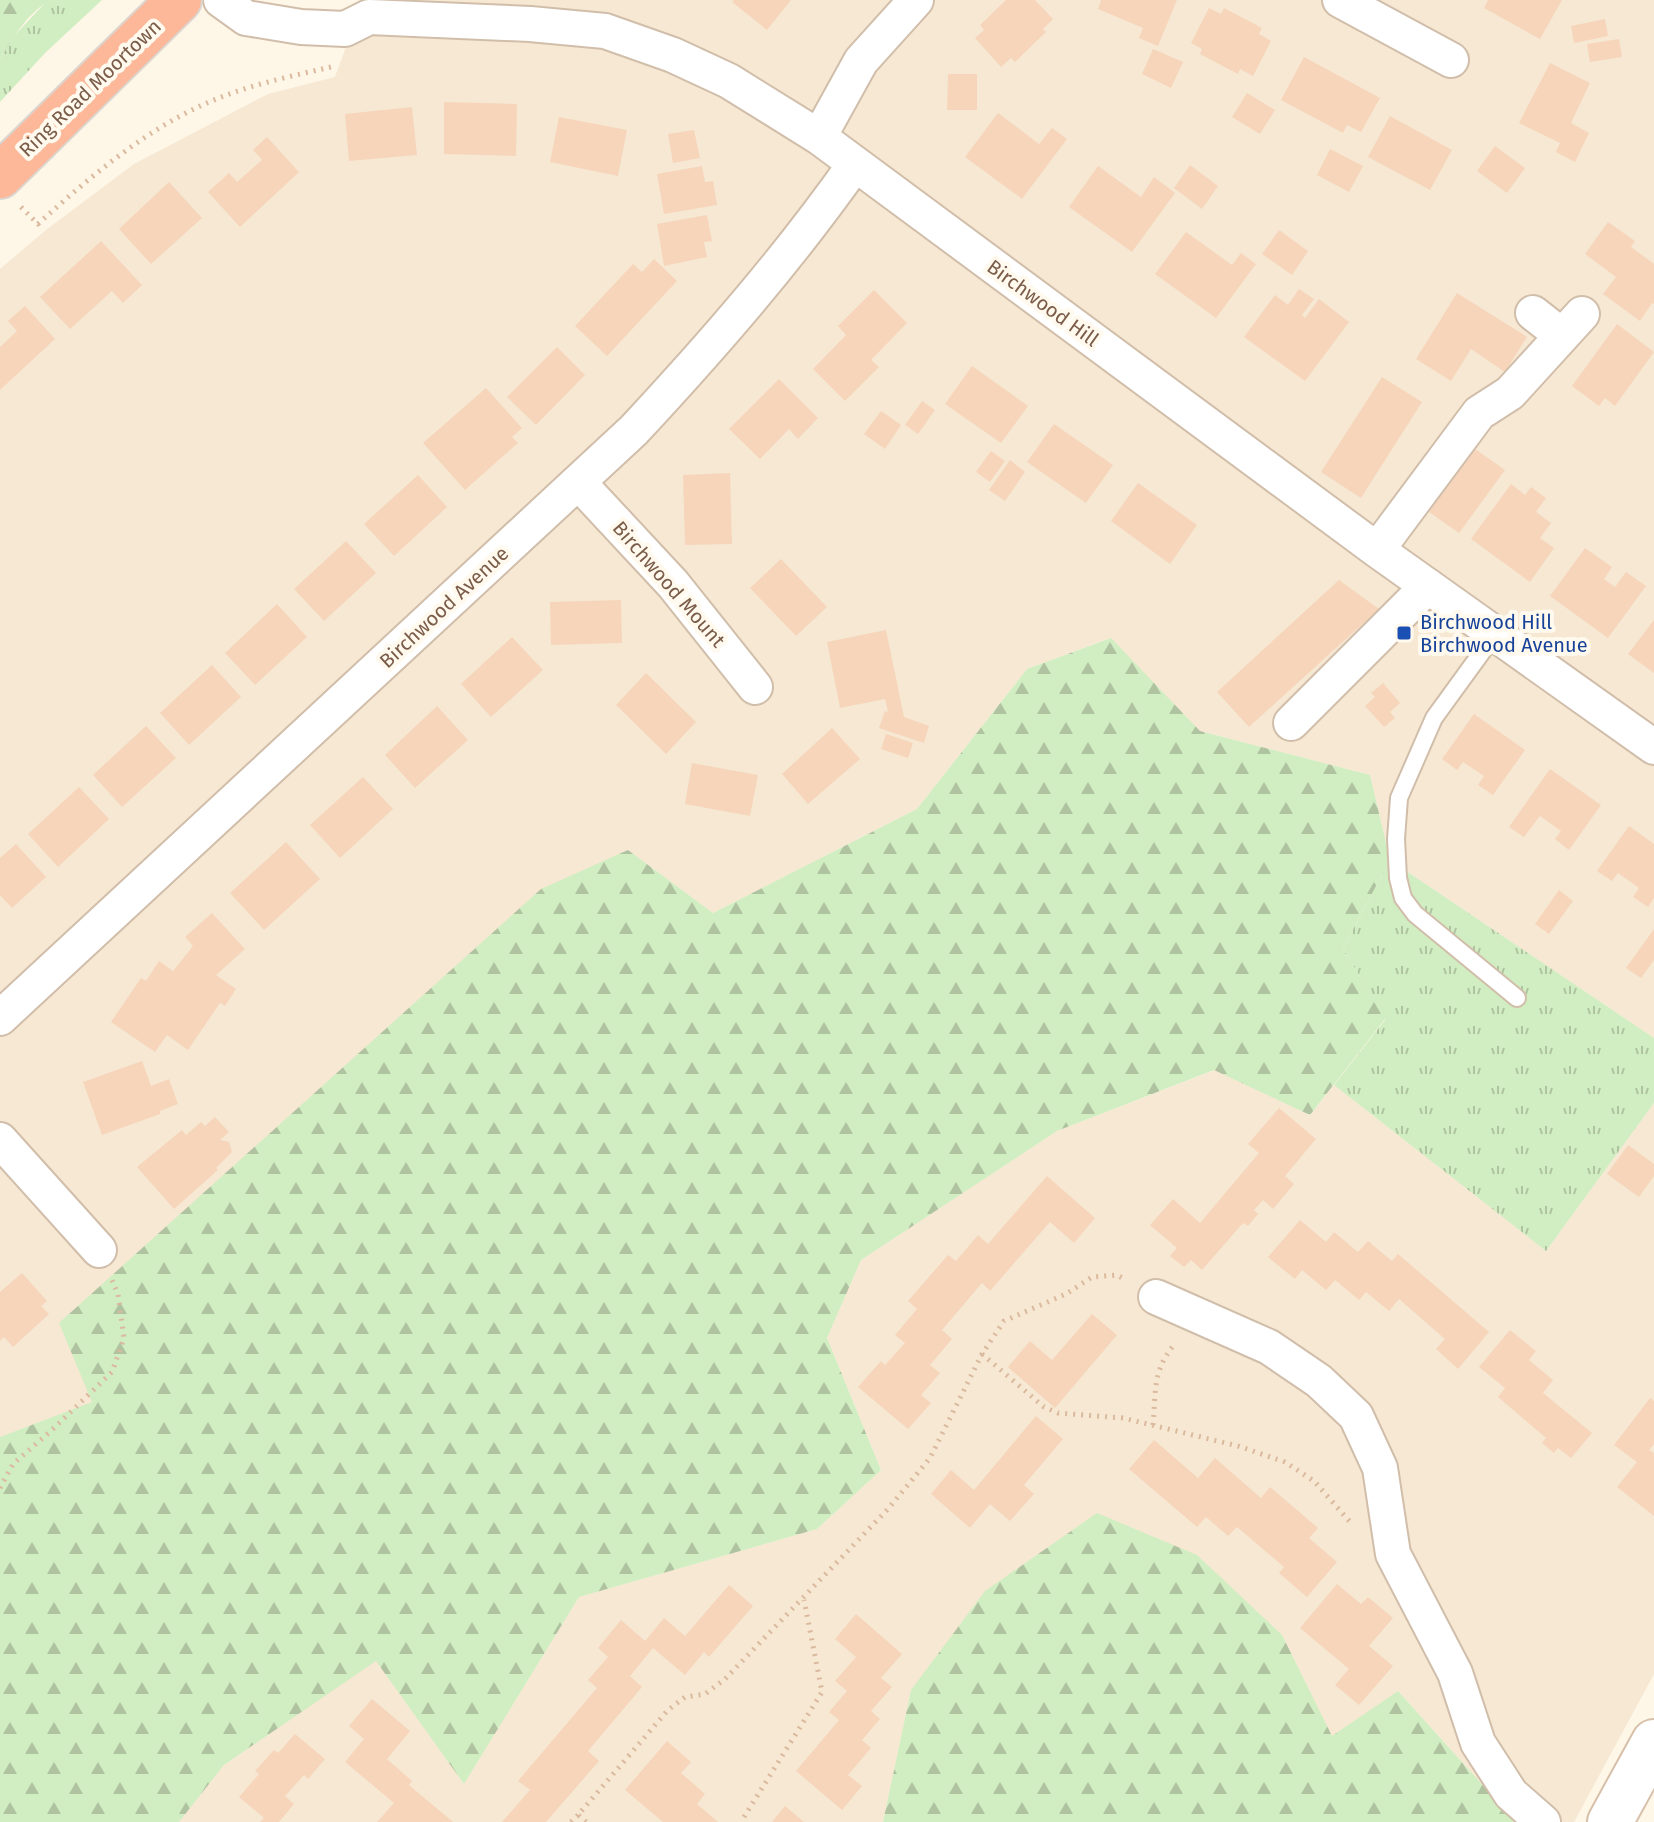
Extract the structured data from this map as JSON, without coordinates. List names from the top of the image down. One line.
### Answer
{"streets":{"highway":["Ring Road Moortown"],"street":["Birchwood Hill","Birchwood Mount","Birchwood Avenue"]},"crossings":[["Birchwood Hill","Birchwood Avenue"],["Birchwood Mount","Birchwood Avenue"]],"places":{"transit":["Birchwood Hill Birchwood Avenue"]}}
